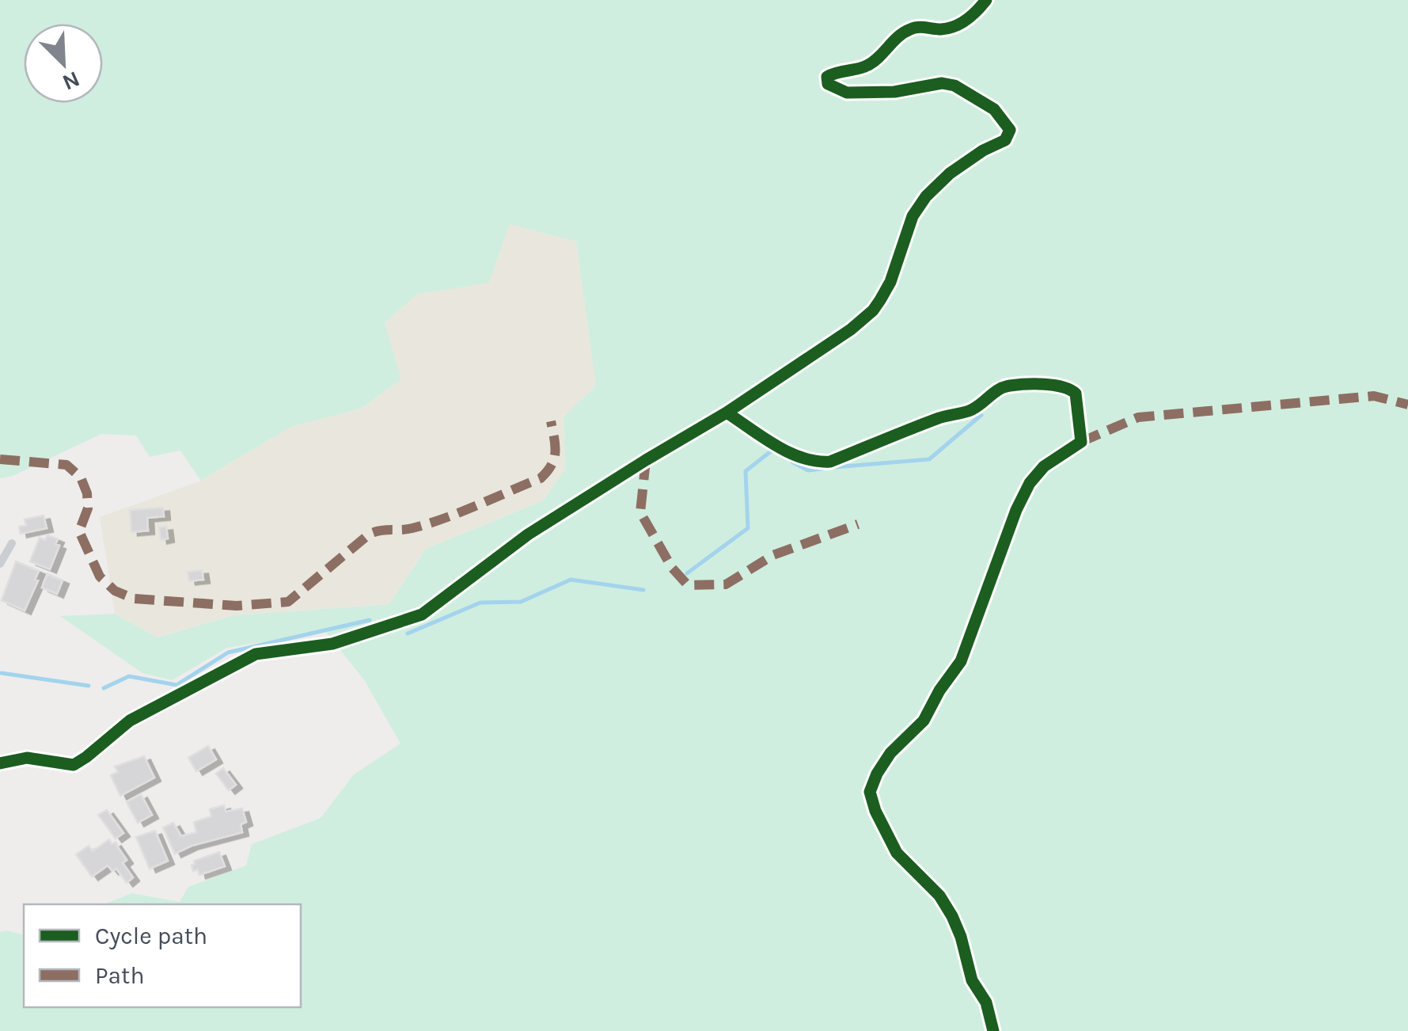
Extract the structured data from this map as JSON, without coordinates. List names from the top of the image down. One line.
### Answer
{"legend":["Cycle path","Path"],"north":"bottom right"}
